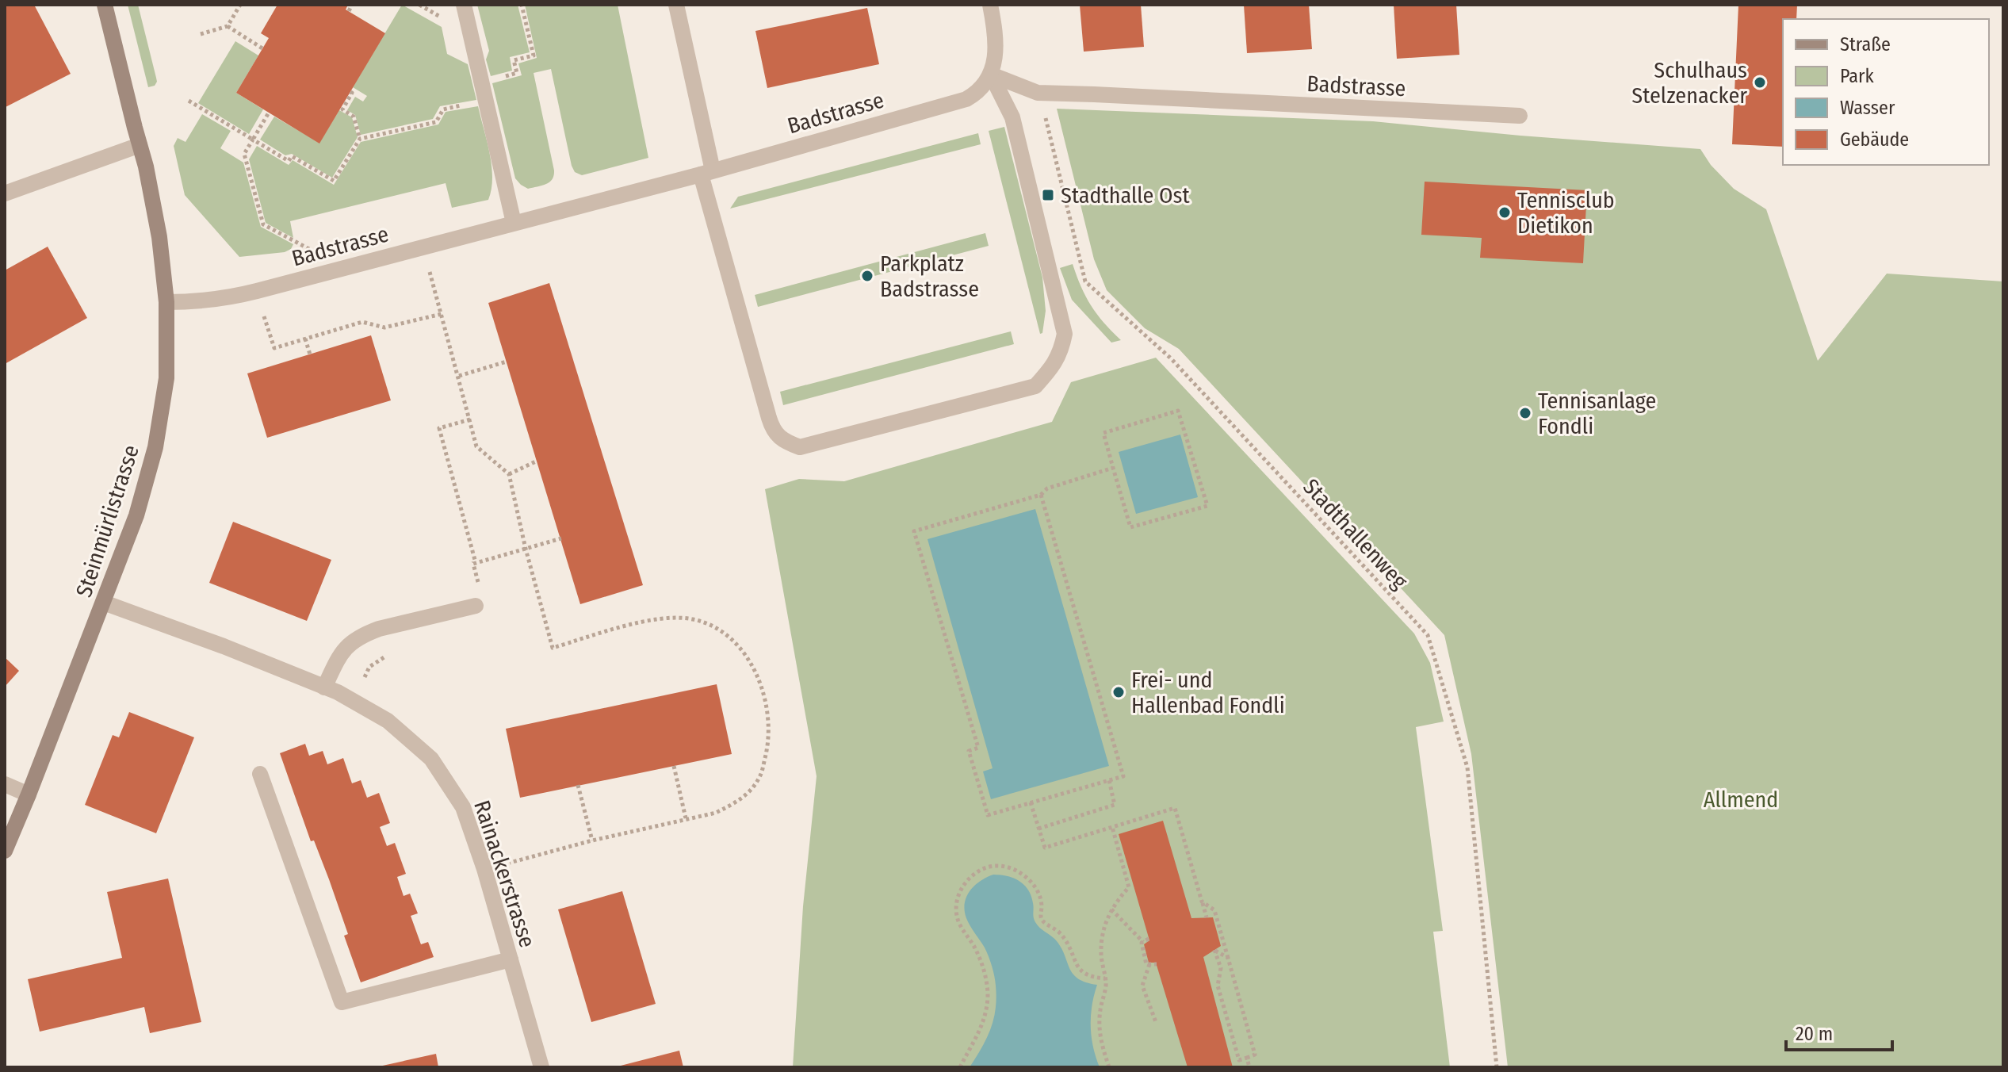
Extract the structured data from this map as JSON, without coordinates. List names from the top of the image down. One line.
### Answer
{"streets":{"street":["Badstrasse","Steinmürlistrasse","Rainackerstrasse"],"path":["Stadthallenweg"]},"crossings":[["Badstrasse","Steinmürlistrasse"],["Badstrasse","Stadthallenweg"],["Steinmürlistrasse","Rainackerstrasse"]],"parks":["Allmend"],"places":{"other":["Schulhaus Stelzenacker","Tennisclub Dietikon","Parkplatz Badstrasse","Tennisanlage Fondli","Frei- und Hallenbad Fondli"],"transit":["Stadthalle Ost"]},"legend":["Straße","Park","Wasser","Gebäude"],"scale_bar":"20 m"}
